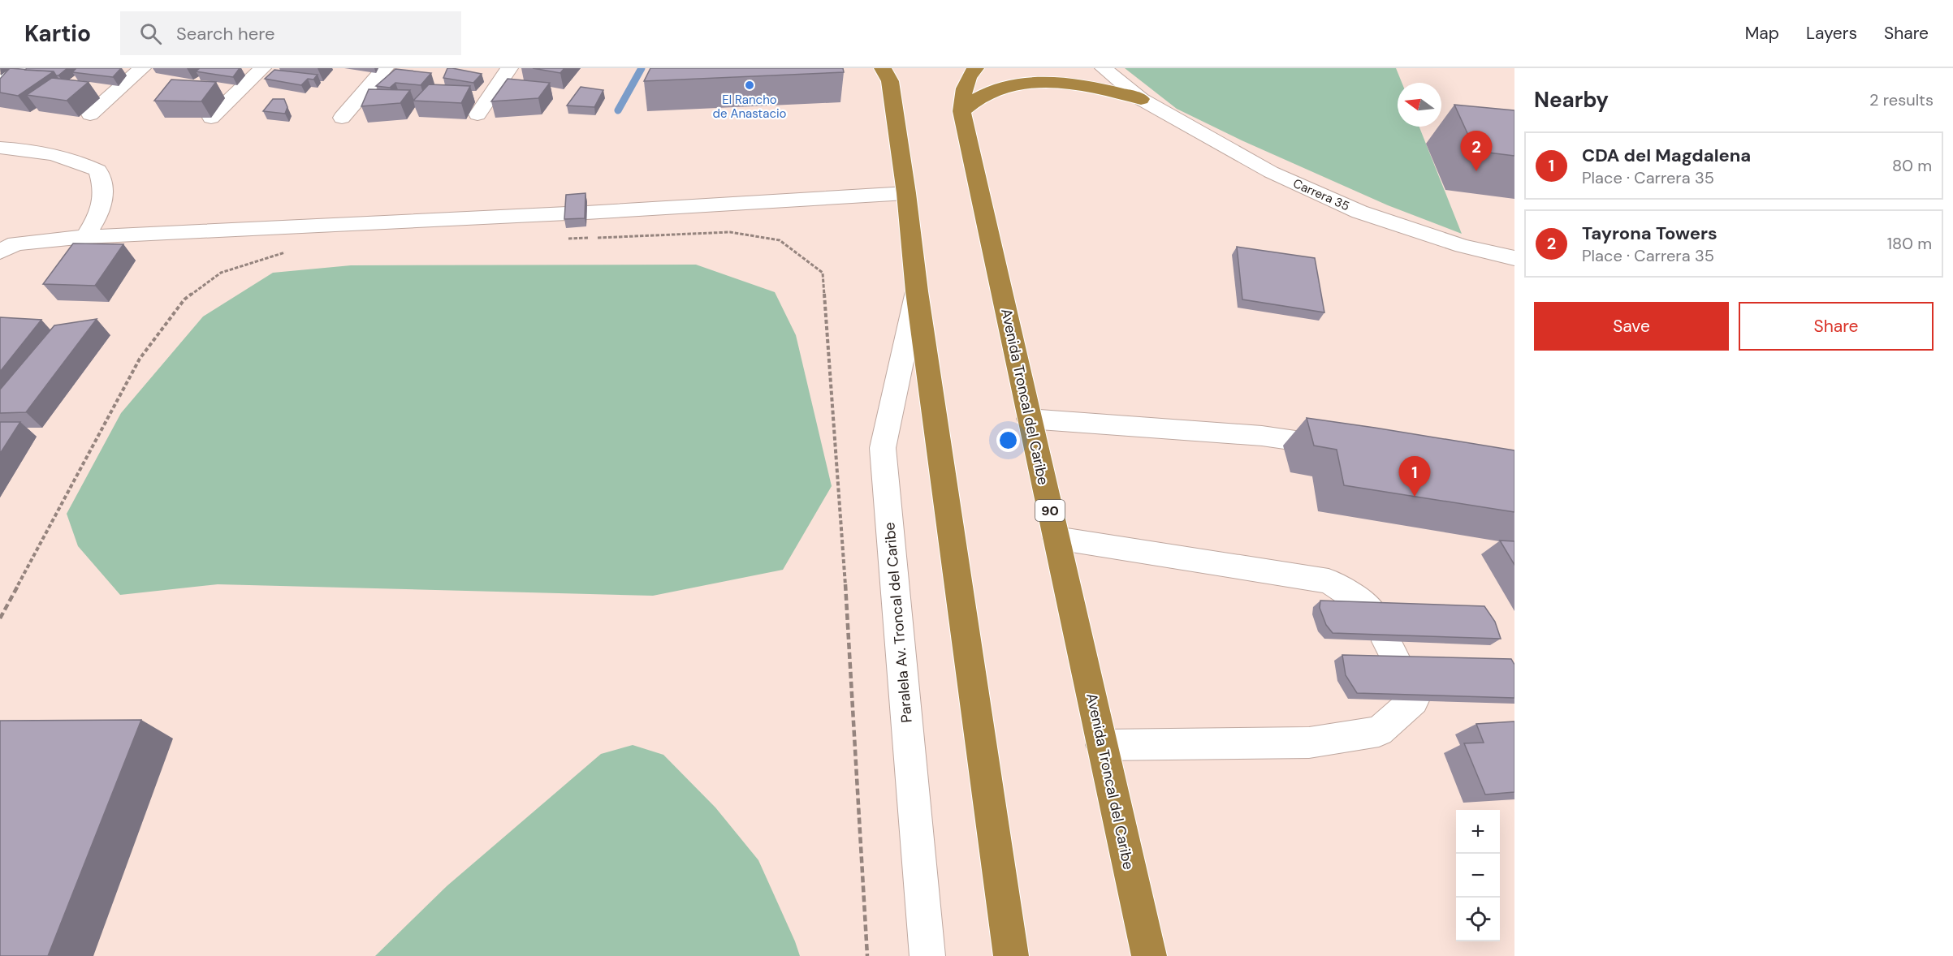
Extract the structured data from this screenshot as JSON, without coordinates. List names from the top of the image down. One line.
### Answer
{"streets":{"highway":["Avenida Troncal del Caribe","90"],"street":["Carrera 35","Paralela Av. Troncal del Caribe"]},"places":["El Rancho de Anastacio"],"north":"left","page":{"header":"Kartio","search":"Search here","nav":["Map","Layers","Share"],"heading":["Nearby","2 results"],"pins":["2","1"],"list":[{"mark":"1","name":"CDA del Magdalena","note":"Place · Carrera 35","value":"80 m"},{"mark":"2","name":"Tayrona Towers","note":"Place · Carrera 35","value":"180 m"}],"buttons":["Save","Share"],"map_buttons":["+","−"]}}
